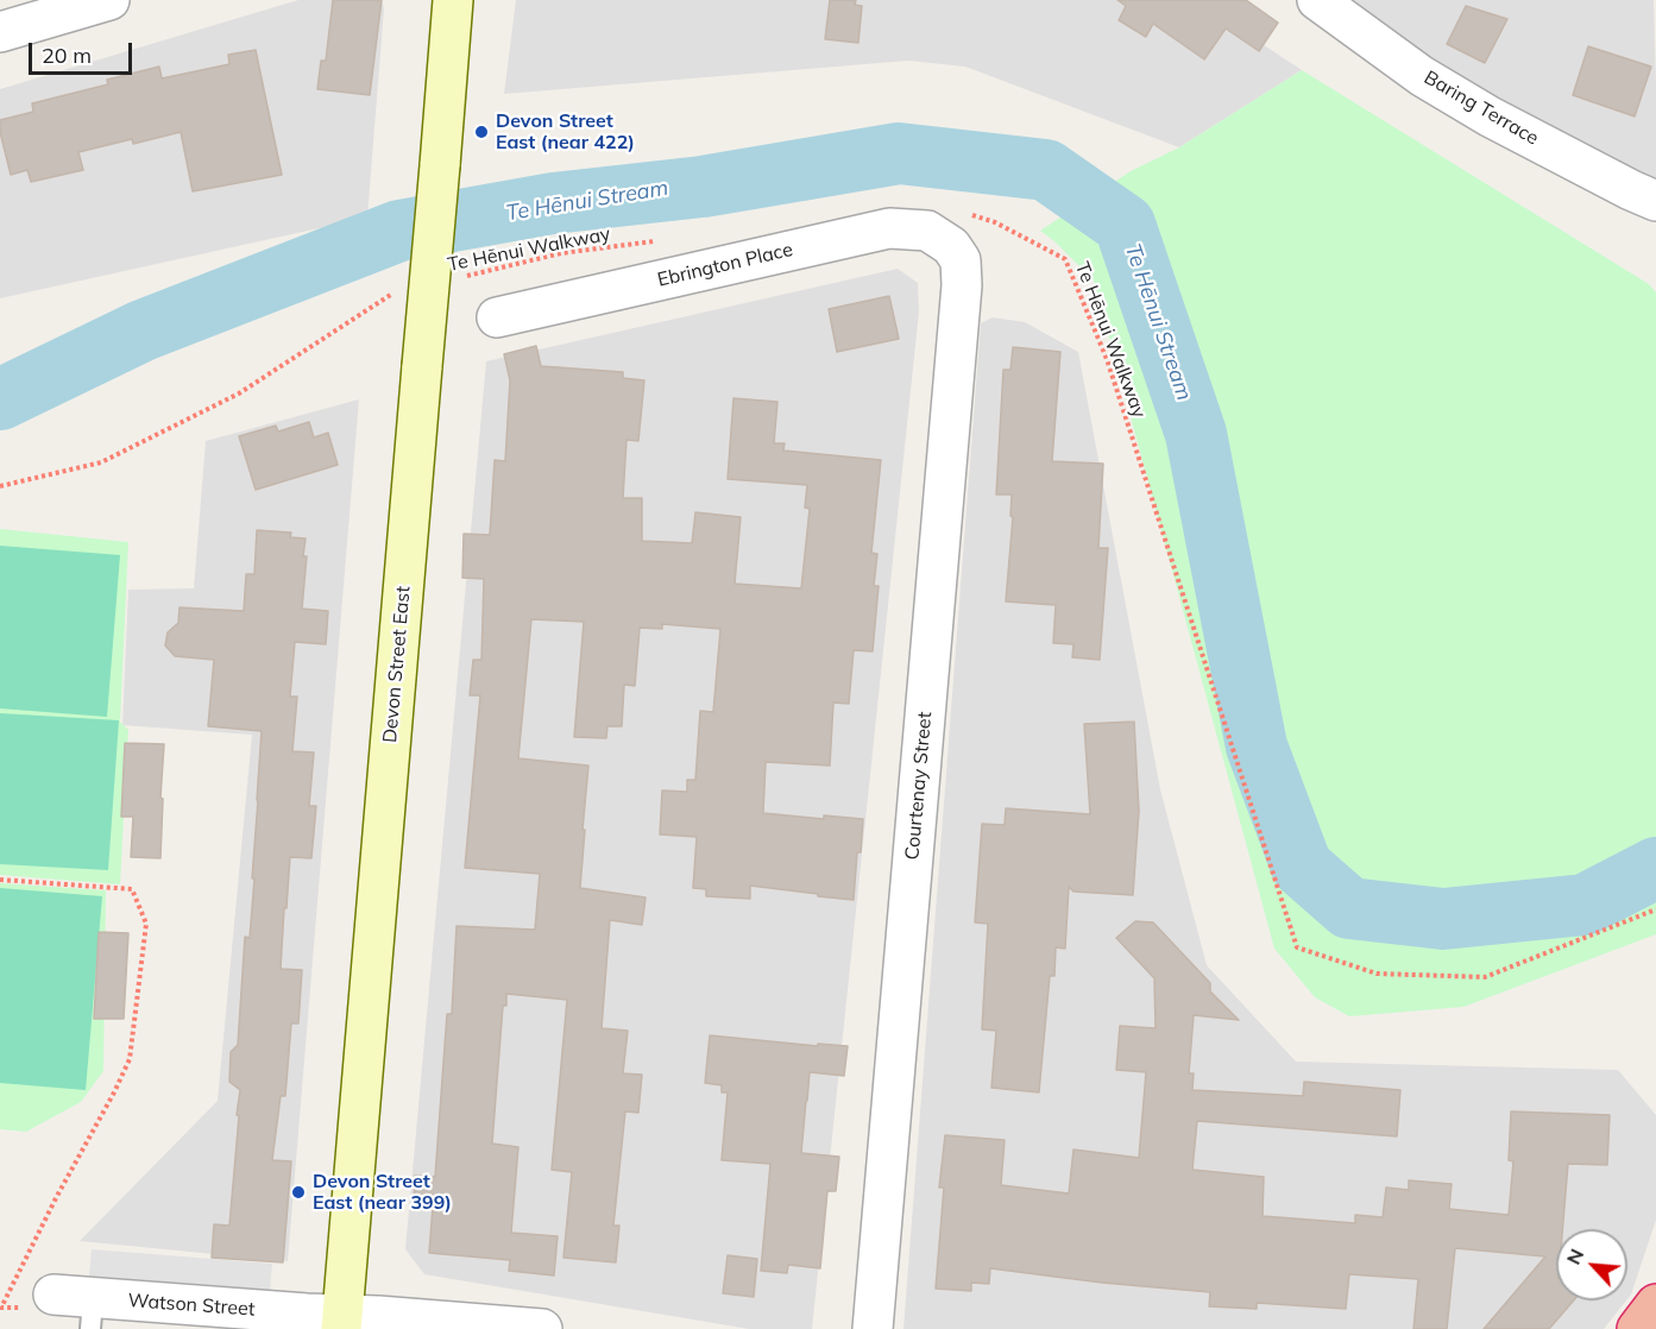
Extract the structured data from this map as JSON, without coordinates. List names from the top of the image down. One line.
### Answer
{"streets":{"main road":["Devon Street East"],"street":["Baring Terrace","Ebrington Place","Courtenay Street","Watson Street"],"path":["Te Hēnui Walkway"]},"crossings":[["Te Hēnui Walkway","Ebrington Place"],["Te Hēnui Walkway","Courtenay Street"],["Ebrington Place","Courtenay Street"],["Devon Street East","Watson Street"]],"water":["Te Hēnui Stream"],"places":["Devon Street East (near 422)","Devon Street East (near 399)"],"scale_bar":"20 m","north":"top left"}
